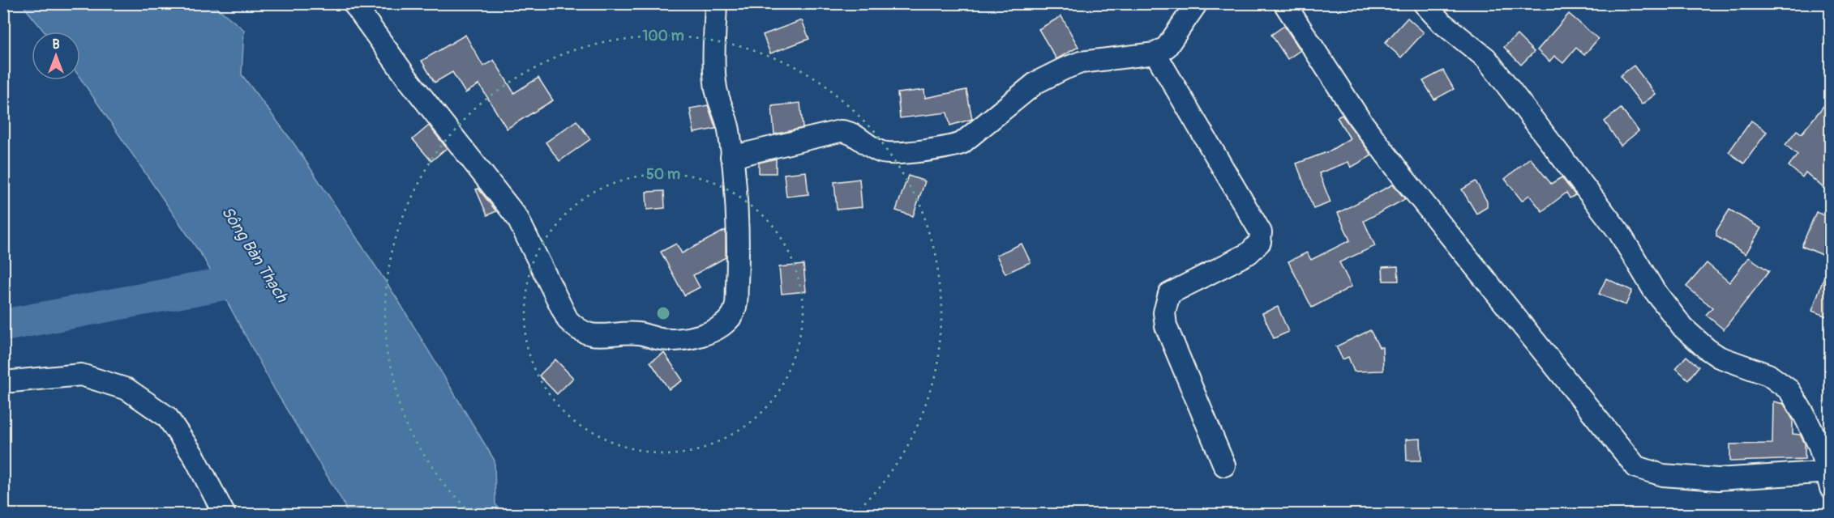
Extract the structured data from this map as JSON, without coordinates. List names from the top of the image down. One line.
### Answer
{"water":["Sông Bàn Thạch"],"north":"top","rings":["100 m","50 m"]}
